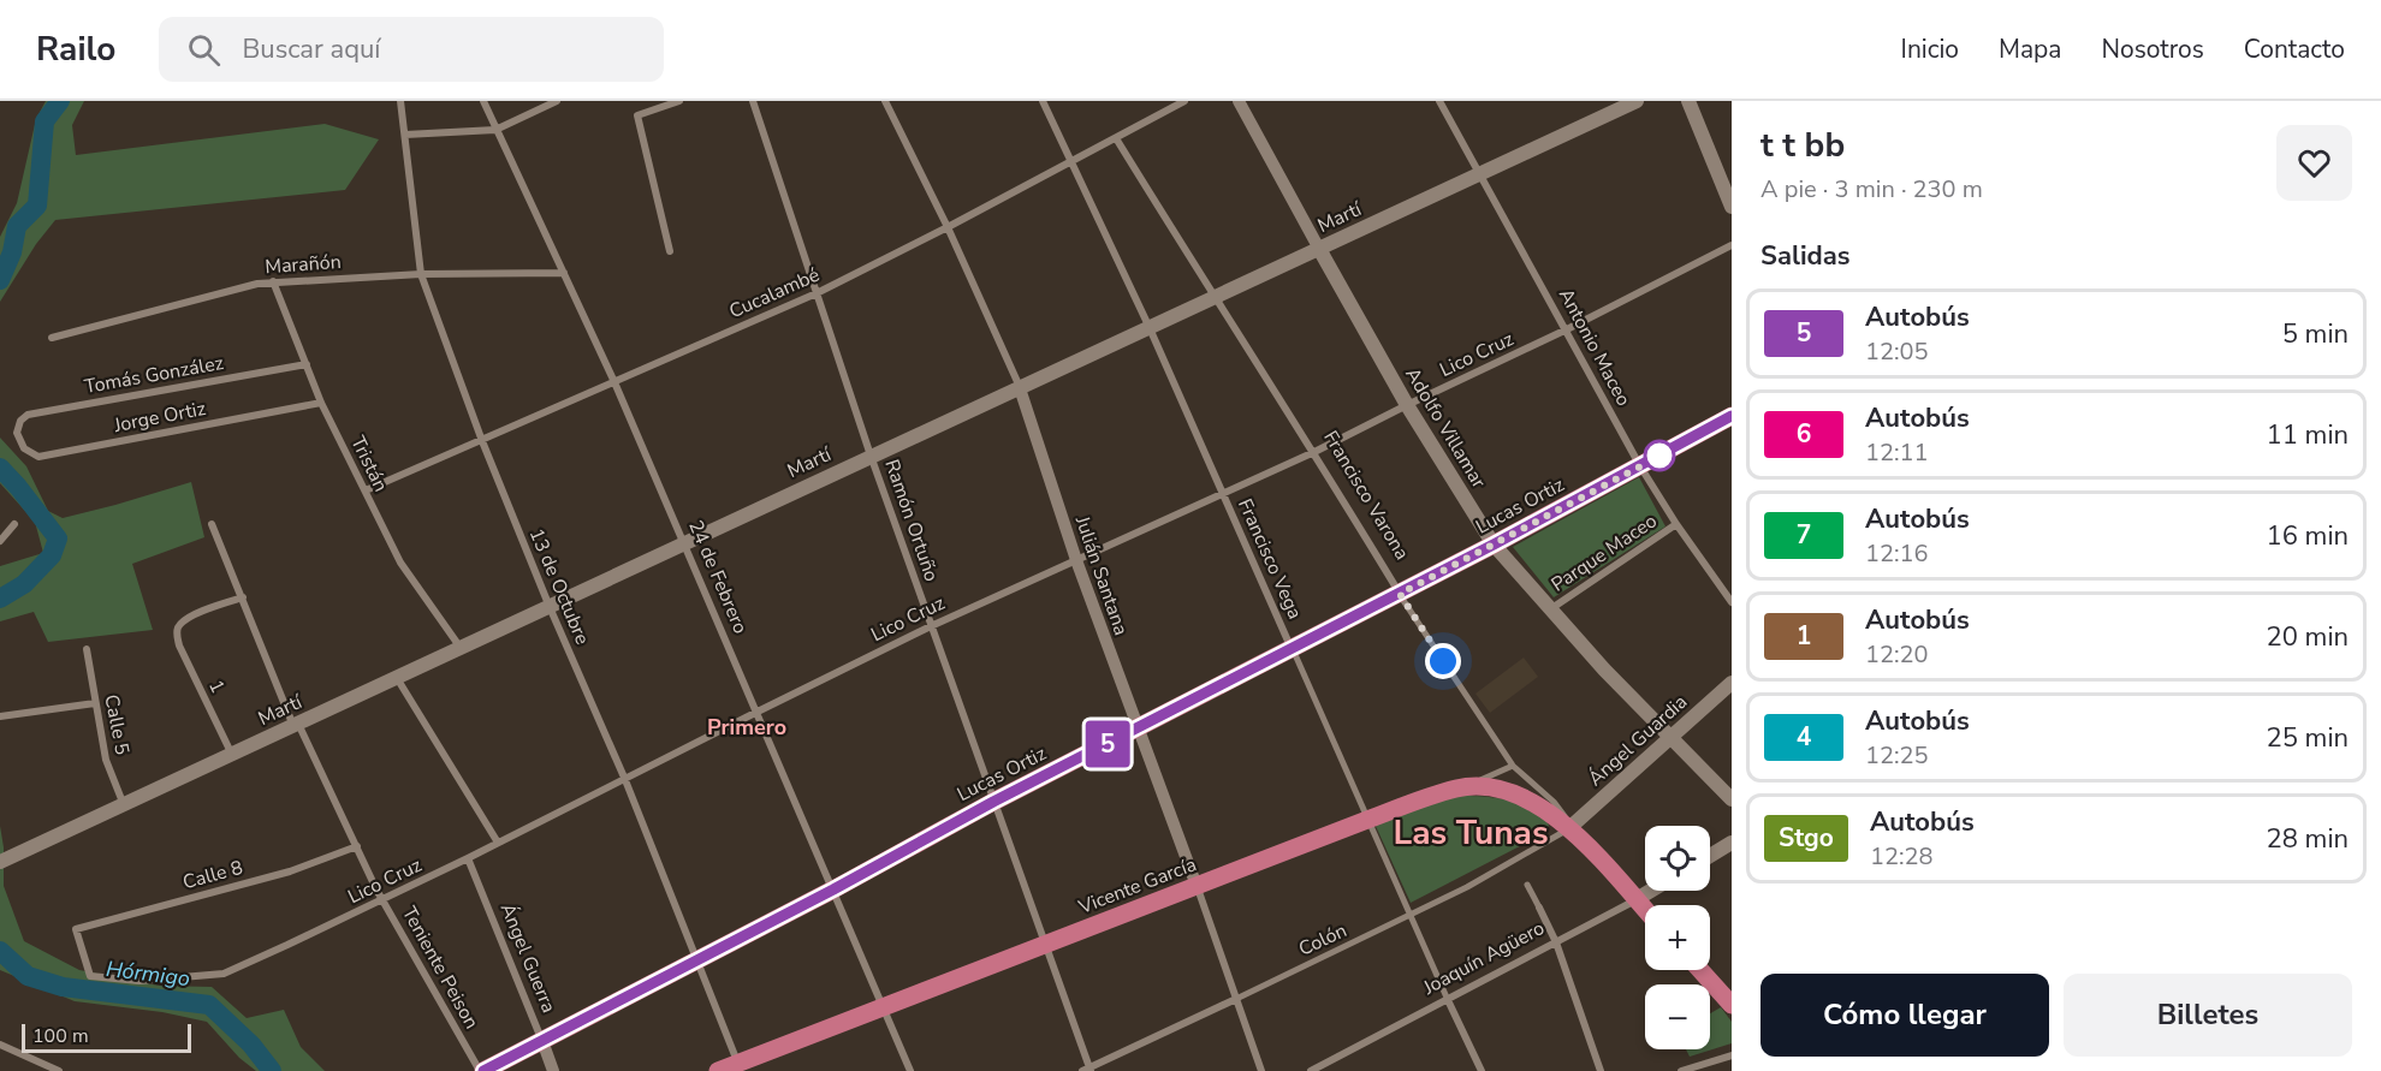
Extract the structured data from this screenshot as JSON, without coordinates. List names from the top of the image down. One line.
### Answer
{"streets":{"main road":["Martí","Adolfo Villamar","Francisco Varona","Lucas Ortiz","Ángel Guardia","Vicente García","Joaquín Agüero"],"street":["Marañón","Cucalambé","Antonio Maceo","Lico Cruz","Tomás González","Jorge Ortiz","Tristán","Ramón Ortuño","Parque Maceo","Francisco Vega","Julián Santana","24 de Febrero","13 de Octubre","1","Calle 5","Calle 8","Colón","Ángel Guerra","Teniente Peison"]},"crossings":[["Martí","Antonio Maceo"],["Martí","Adolfo Villamar"],["Martí","Tristán"],["Martí","Francisco Varona"],["Martí","Ramón Ortuño"],["Martí","Francisco Vega"],["Martí","Julián Santana"],["Martí","24 de Febrero"],["Martí","13 de Octubre"],["Martí","1"],["Martí","Calle 5"],["Martí","Teniente Peison"],["Marañón","Tristán"],["Marañón","24 de Febrero"],["Marañón","13 de Octubre"],["Cucalambé","Tristán"],["Cucalambé","Francisco Varona"],["Cucalambé","Ramón Ortuño"],["Cucalambé","Francisco Vega"],["Cucalambé","Julián Santana"],["Cucalambé","24 de Febrero"],["Cucalambé","13 de Octubre"],["Antonio Maceo","Lico Cruz"],["Antonio Maceo","Lucas Ortiz"],["Antonio Maceo","Parque Maceo"],["Lico Cruz","Adolfo Villamar"],["Lico Cruz","Francisco Varona"],["Lico Cruz","Ramón Ortuño"],["Lico Cruz","Francisco Vega"],["Lico Cruz","Julián Santana"],["Lico Cruz","24 de Febrero"],["Lico Cruz","13 de Octubre"],["Lico Cruz","Calle 8"],["Lico Cruz","Ángel Guerra"],["Lico Cruz","Teniente Peison"],["Tomás González","Jorge Ortiz"],["Tomás González","Tristán"],["Jorge Ortiz","Tristán"],["Adolfo Villamar","Lucas Ortiz"],["Adolfo Villamar","Parque Maceo"],["Adolfo Villamar","Ángel Guardia"],["Francisco Varona","Lucas Ortiz"],["Francisco Varona","Ángel Guardia"],["Francisco Varona","Vicente García"],["Francisco Varona","Colón"],["Francisco Varona","Joaquín Agüero"],["Lucas Ortiz","Ramón Ortuño"],["Lucas Ortiz","Francisco Vega"],["Lucas Ortiz","Julián Santana"],["Lucas Ortiz","24 de Febrero"],["Lucas Ortiz","13 de Octubre"],["Lucas Ortiz","Ángel Guerra"],["Lucas Ortiz","Teniente Peison"],["Ramón Ortuño","Vicente García"],["Ramón Ortuño","Colón"],["Francisco Vega","Vicente García"],["Francisco Vega","Colón"],["Francisco Vega","Joaquín Agüero"],["Julián Santana","Vicente García"],["Julián Santana","Colón"],["24 de Febrero","Vicente García"],["13 de Octubre","Vicente García"],["1","Teniente Peison"],["Ángel Guardia","Vicente García"],["Ángel Guardia","Colón"],["Calle 8","Teniente Peison"],["Vicente García","Colón"]],"districts":["Primero","Las Tunas"],"water":["Hórmigo"],"lines":["bus line 5"],"scale_bar":"100 m","page":{"header":"Railo","search":"Buscar aquí","nav":["Inicio","Mapa","Nosotros","Contacto"],"on_map":"5","heading":[["t t bb","A pie · 3 min · 230 m"],"Salidas"],"list":[{"mark":"5","name":"Autobús","note":"12:05","value":"5 min"},{"mark":"6","name":"Autobús","note":"12:11","value":"11 min"},{"mark":"7","name":"Autobús","note":"12:16","value":"16 min"},{"mark":"1","name":"Autobús","note":"12:20","value":"20 min"},{"mark":"4","name":"Autobús","note":"12:25","value":"25 min"},{"mark":"Stgo","name":"Autobús","note":"12:28","value":"28 min"}],"map_buttons":["+","−"],"buttons":["Cómo llegar","Billetes"],"scale":"100 m"}}
